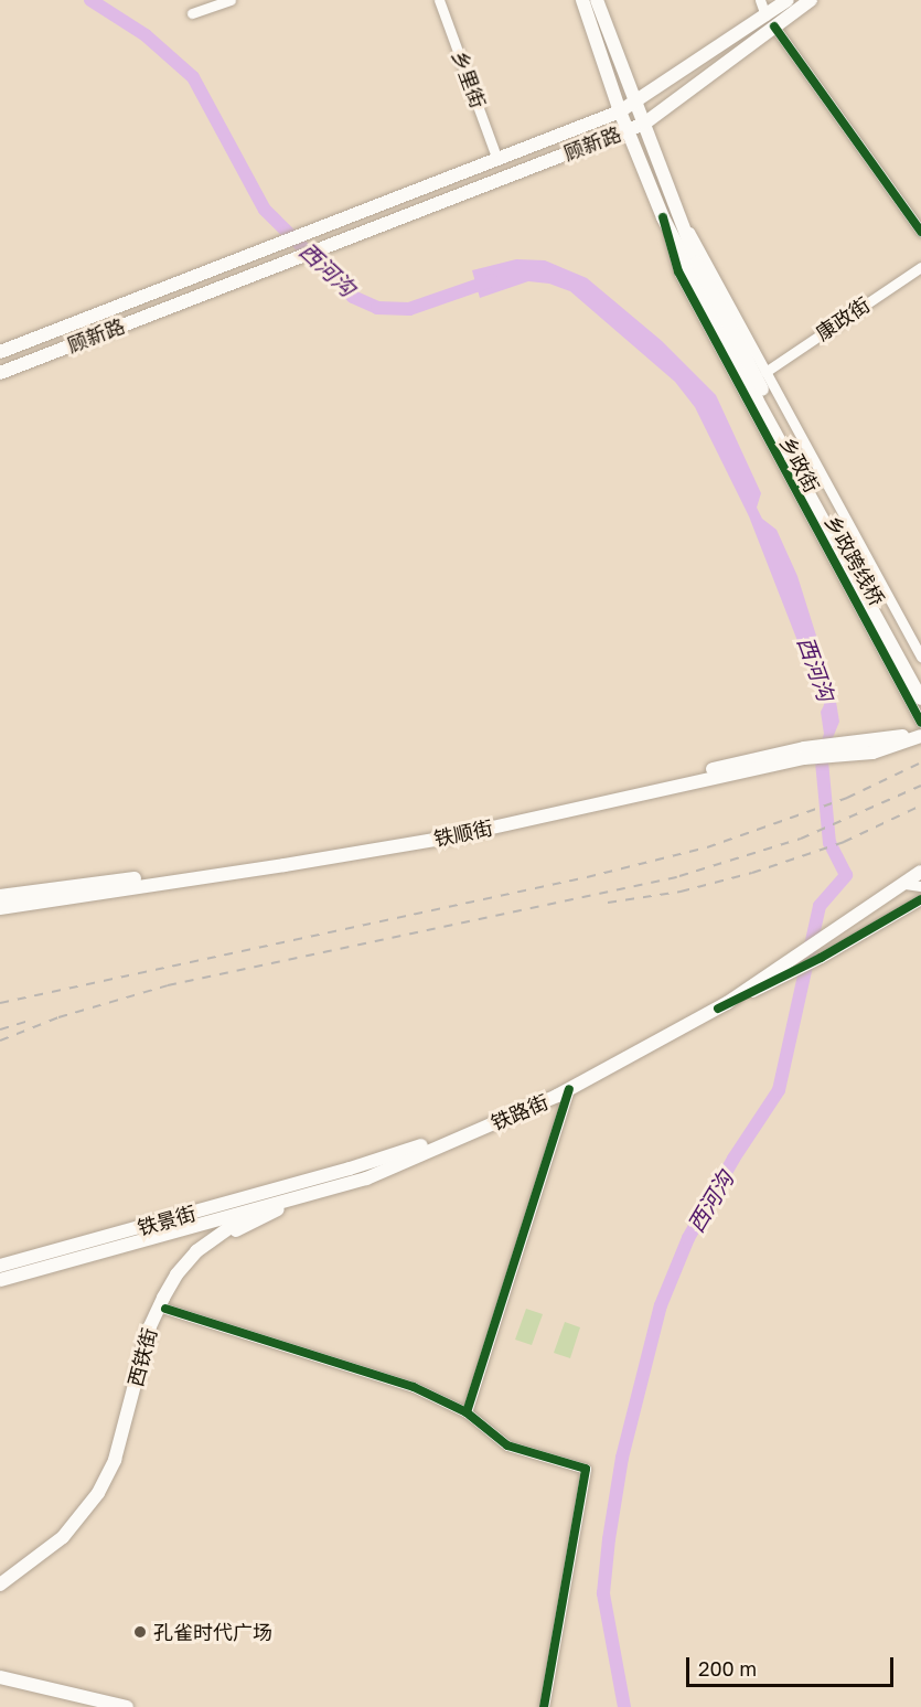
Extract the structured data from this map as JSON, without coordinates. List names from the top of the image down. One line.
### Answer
{"streets":{"main road":["顾新路","乡政街","乡政跨线桥","铁顺街","铁路街","铁景街","西铁街"],"street":["乡里街","康政街"]},"crossings":[["乡里街","顾新路"],["顾新路","乡政街"],["康政街","乡政街"],["乡政街","乡政跨线桥"],["乡政街","铁顺街"],["铁路街","铁景街"],["铁路街","西铁街"],["铁景街","西铁街"]],"water":["西河沟"],"places":["孔雀时代广场"],"scale_bar":"200 m"}
